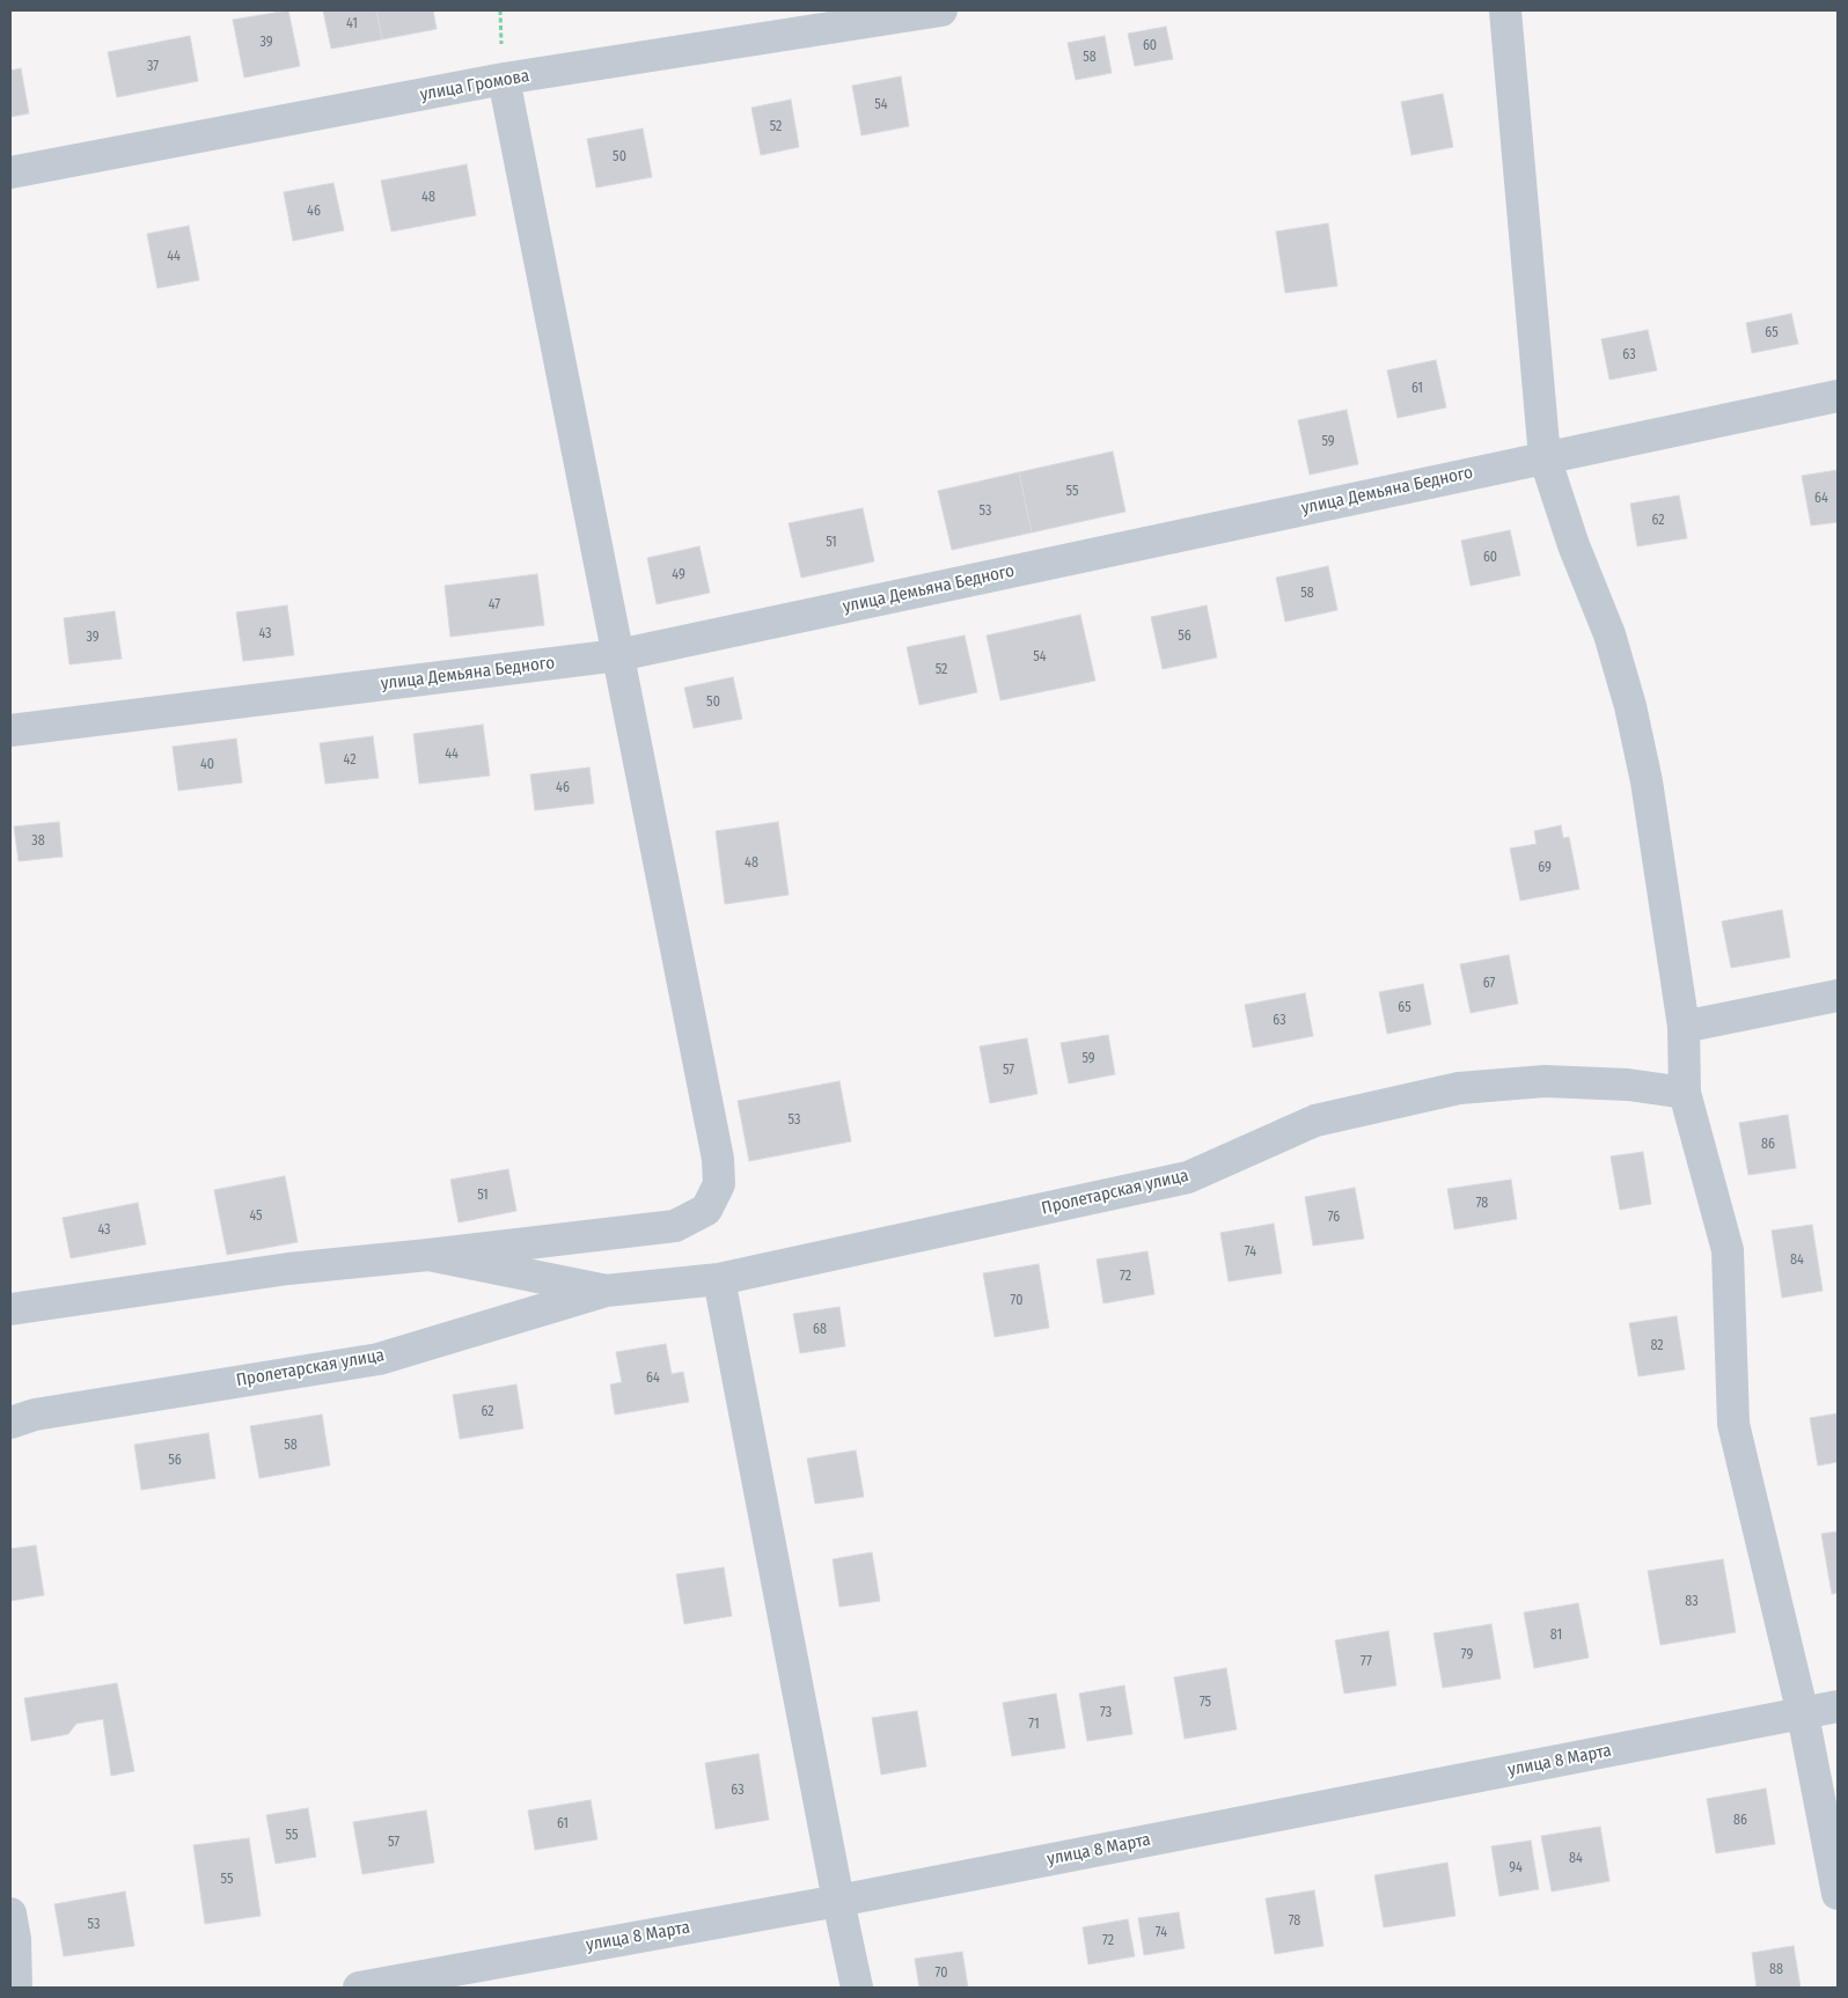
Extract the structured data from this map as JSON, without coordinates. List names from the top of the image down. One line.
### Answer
{"streets":{"street":["улица Громова","улица Демьяна Бедного","Пролетарская улица","улица 8 Марта"]},"house_numbers":["41","39","60","58","37","54","52","50","48","46","44","65","63","61","59","55","64","53","62","51","60","49","58","47","43","56","39","54","52","50","44","42","40","46","38","48","69","67","65","63","59","57","53","86","51","78","45","76","43","74","84","72","70","68","82","64","62","58","56","83","81","79","77","75","73","71","63","86","61","55","57","84","94","55","78","53","74","72","88","70"]}
